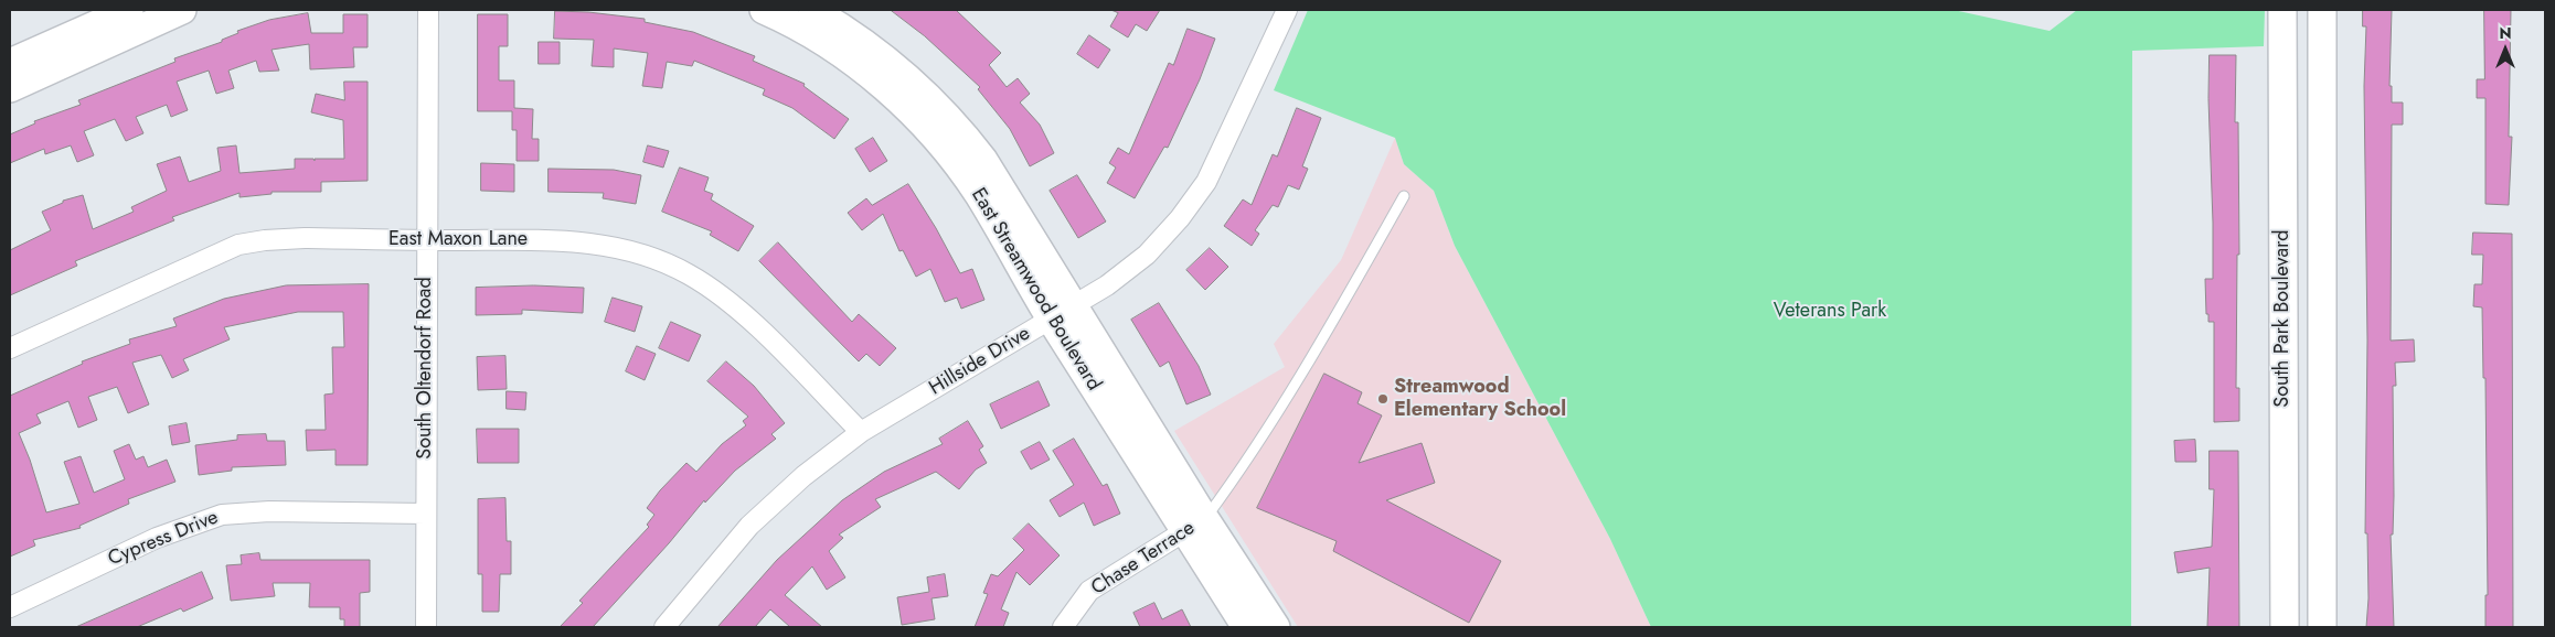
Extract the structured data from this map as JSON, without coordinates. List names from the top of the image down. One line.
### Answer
{"streets":{"street":["East Maxon Lane","East Streamwood Boulevard","South Park Boulevard","Hillside Drive","South Oltendorf Road","Cypress Drive","Chase Terrace"]},"crossings":[["East Maxon Lane","Hillside Drive"],["East Maxon Lane","South Oltendorf Road"],["East Streamwood Boulevard","Hillside Drive"],["East Streamwood Boulevard","Chase Terrace"],["South Oltendorf Road","Cypress Drive"]],"parks":["Veterans Park"],"places":["Streamwood Elementary School"],"north":"top"}
